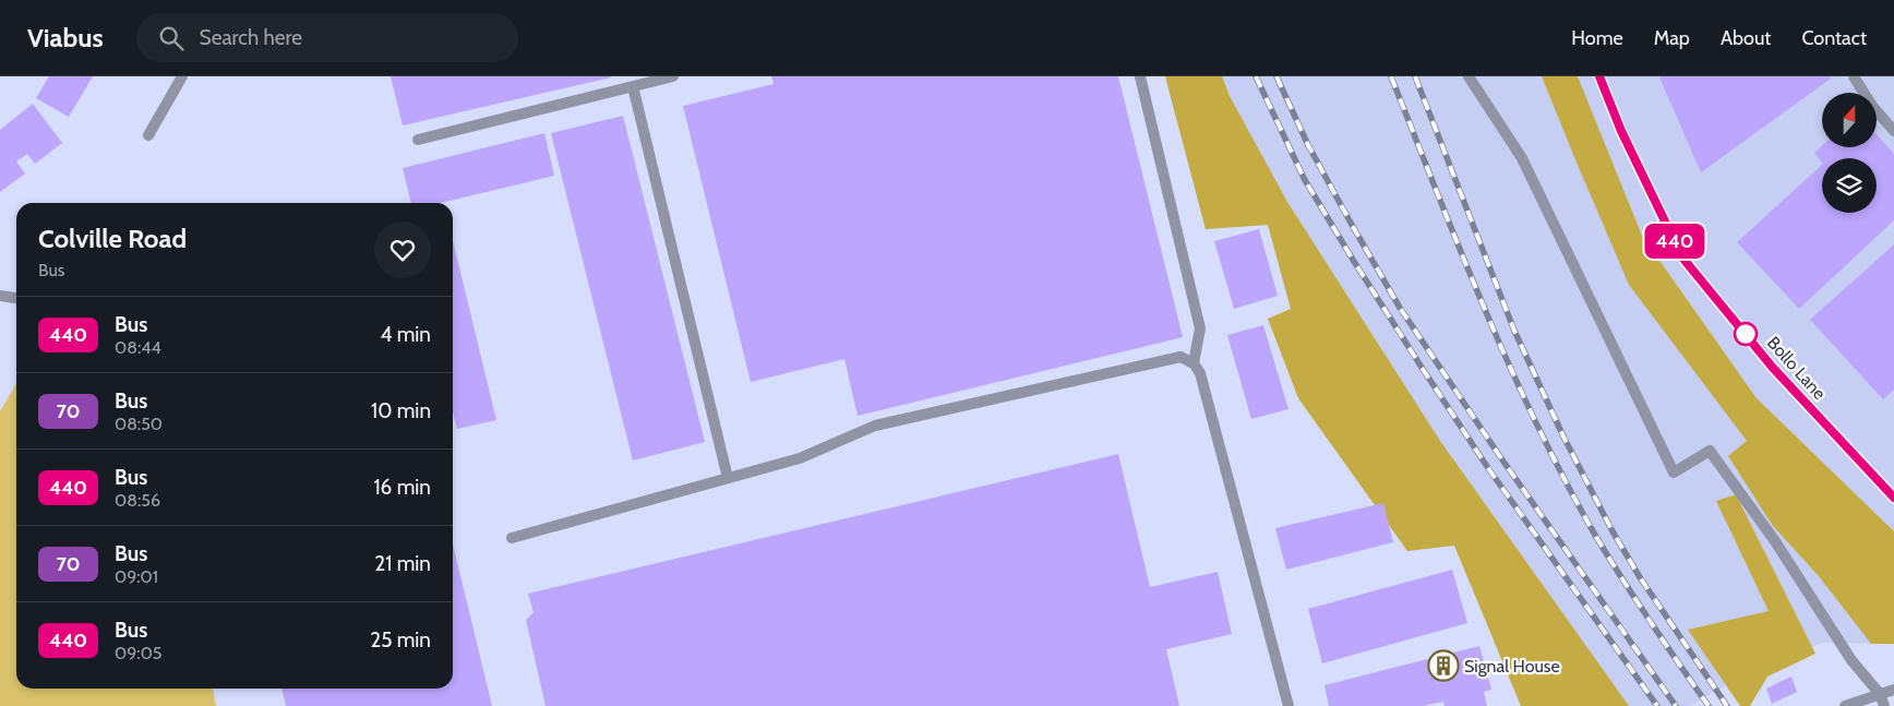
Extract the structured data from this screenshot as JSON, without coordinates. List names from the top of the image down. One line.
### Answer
{"streets":{"street":["Bollo Lane"]},"places":{"building":["Signal House"]},"lines":["bus line 440"],"north":"top","page":{"header":"Viabus","search":"Search here","nav":["Home","Map","About","Contact"],"on_map":"440","heading":["Colville Road","Bus"],"list":[{"mark":"440","name":"Bus","note":"08:44","value":"4 min"},{"mark":"70","name":"Bus","note":"08:50","value":"10 min"},{"mark":"440","name":"Bus","note":"08:56","value":"16 min"},{"mark":"70","name":"Bus","note":"09:01","value":"21 min"},{"mark":"440","name":"Bus","note":"09:05","value":"25 min"}]}}
